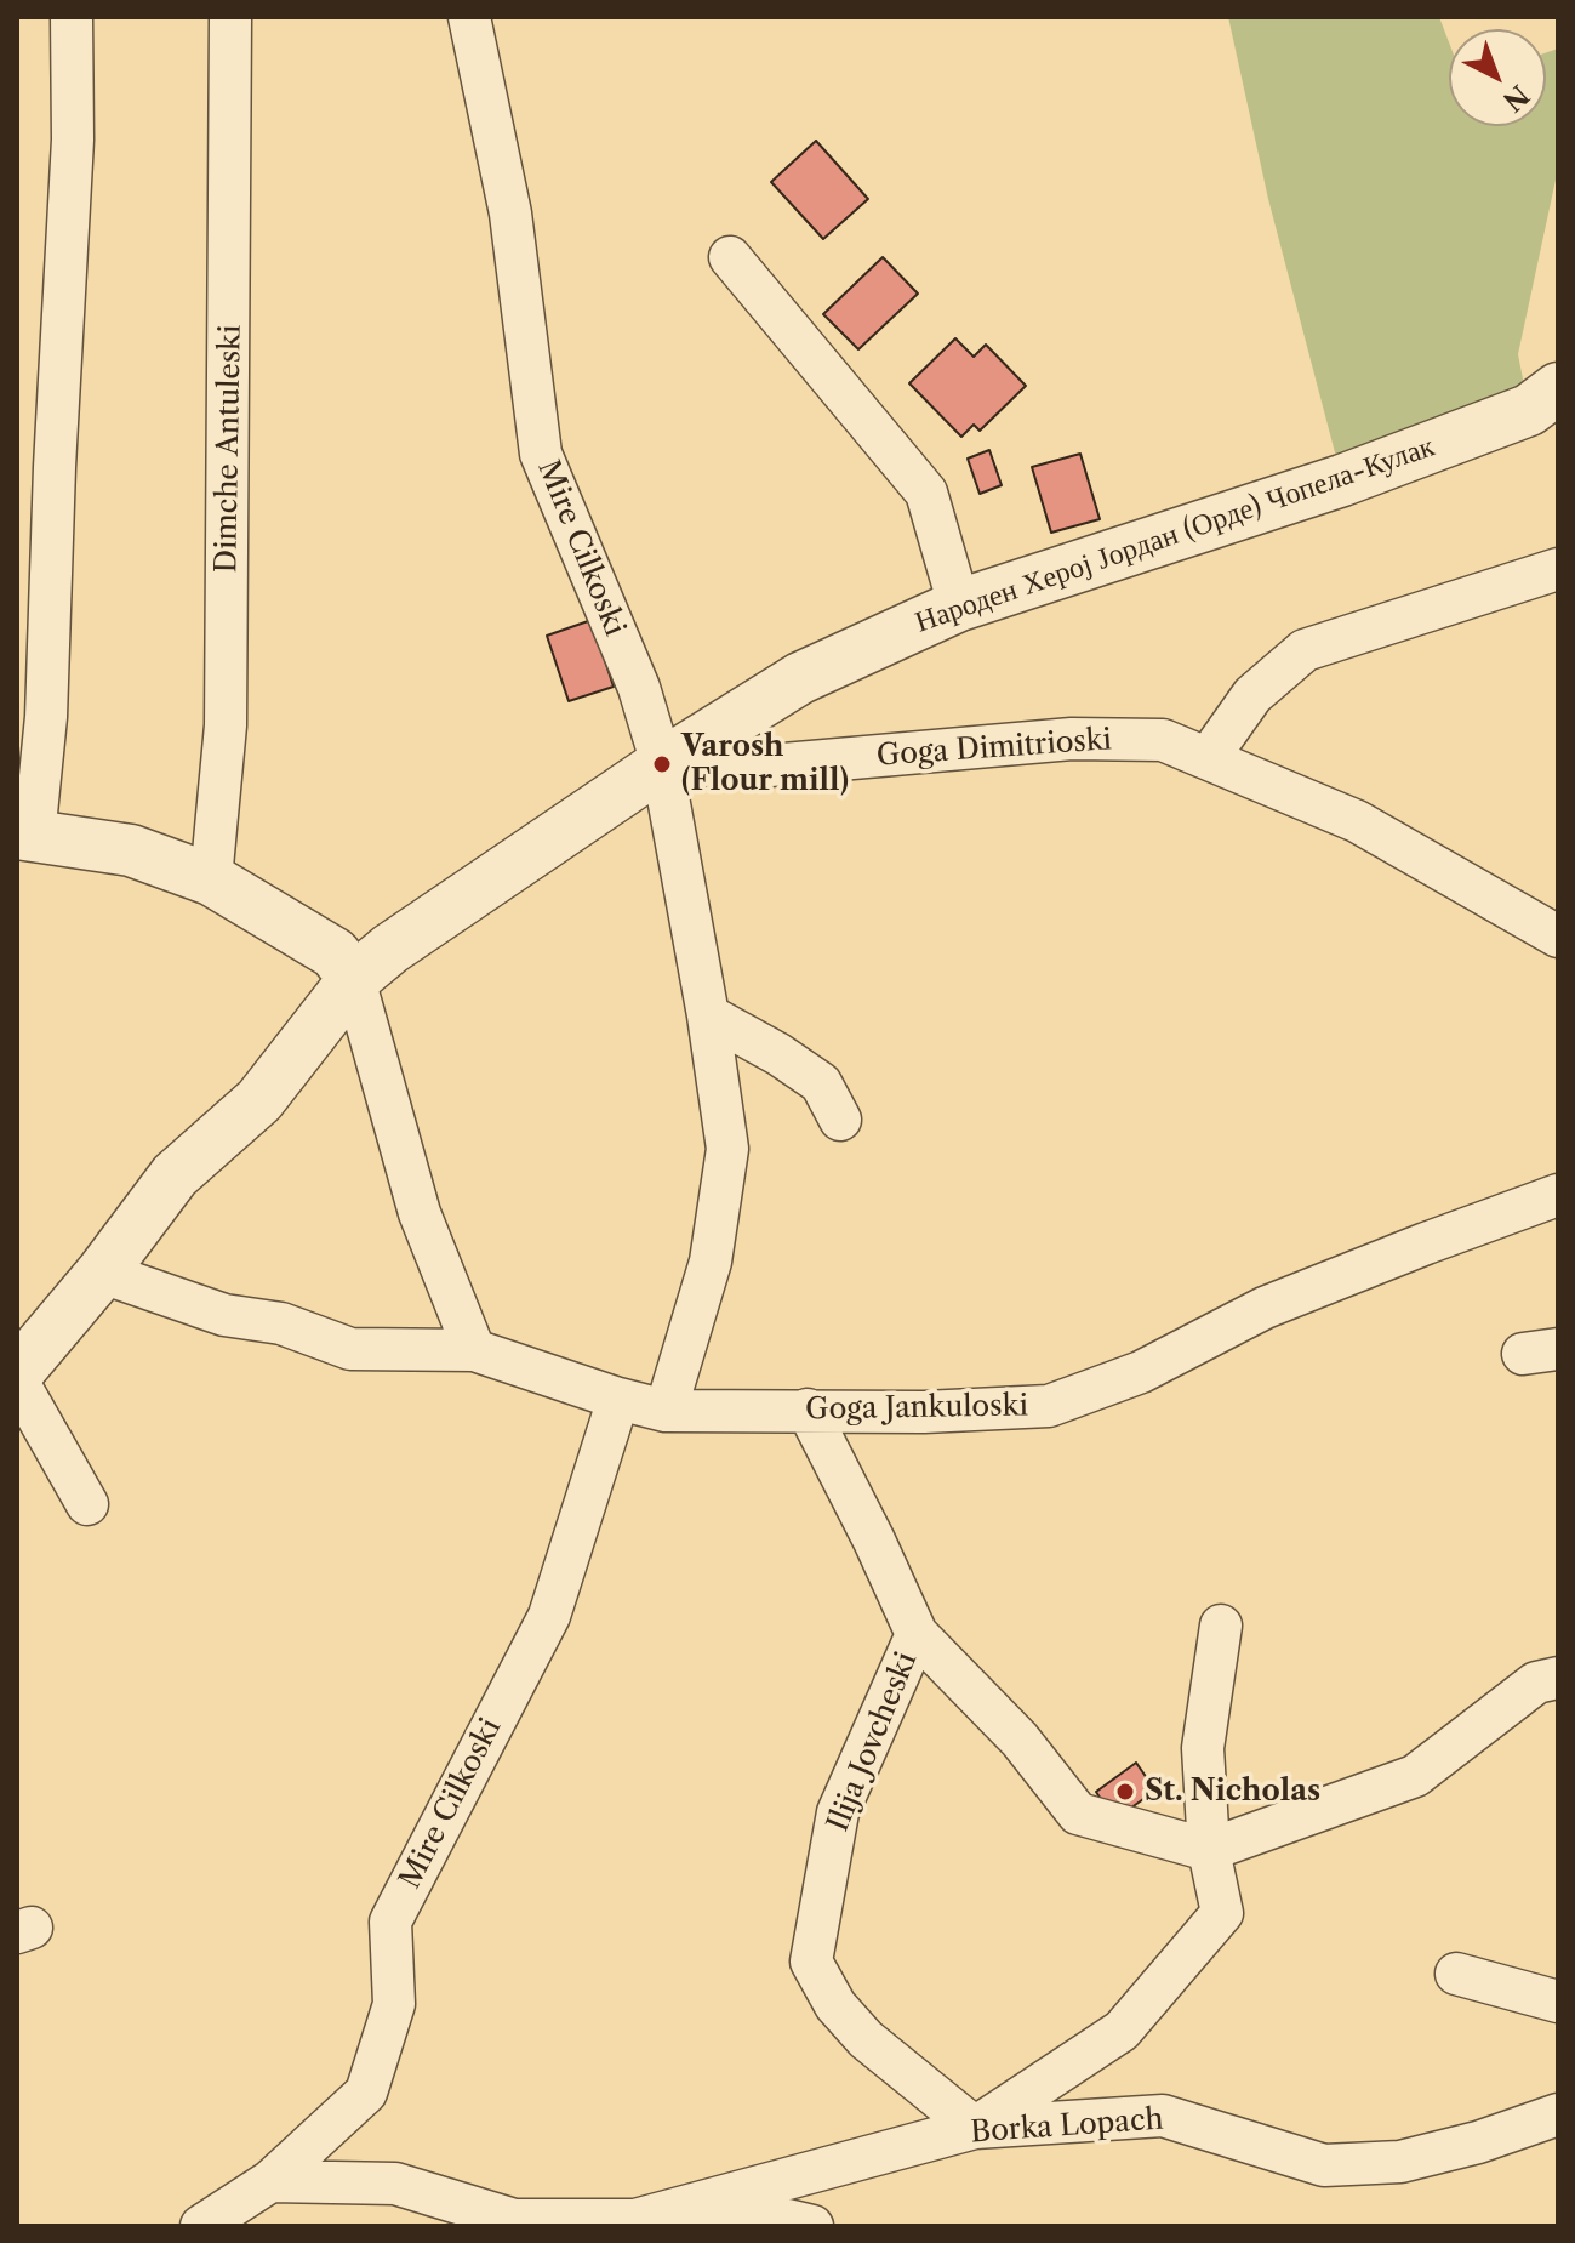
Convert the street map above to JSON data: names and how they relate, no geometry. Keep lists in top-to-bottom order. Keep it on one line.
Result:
{"streets":{"street":["Dimche Antuleski","Народен Херој Јордан (Орде) Чопела-Кулак","Mire Cilkoski","Goga Dimitrioski","Goga Jankuloski","Ilija Jovcheski","Borka Lopach"]},"crossings":[["Народен Херој Јордан (Орде) Чопела-Кулак","Mire Cilkoski"],["Народен Херој Јордан (Орде) Чопела-Кулак","Goga Dimitrioski"],["Народен Херој Јордан (Орде) Чопела-Кулак","Goga Jankuloski"],["Mire Cilkoski","Goga Dimitrioski"],["Mire Cilkoski","Goga Jankuloski"],["Mire Cilkoski","Borka Lopach"],["Goga Jankuloski","Ilija Jovcheski"],["Ilija Jovcheski","Borka Lopach"]],"places":["Varosh (Flour mill)","St. Nicholas"],"north":"bottom right"}
